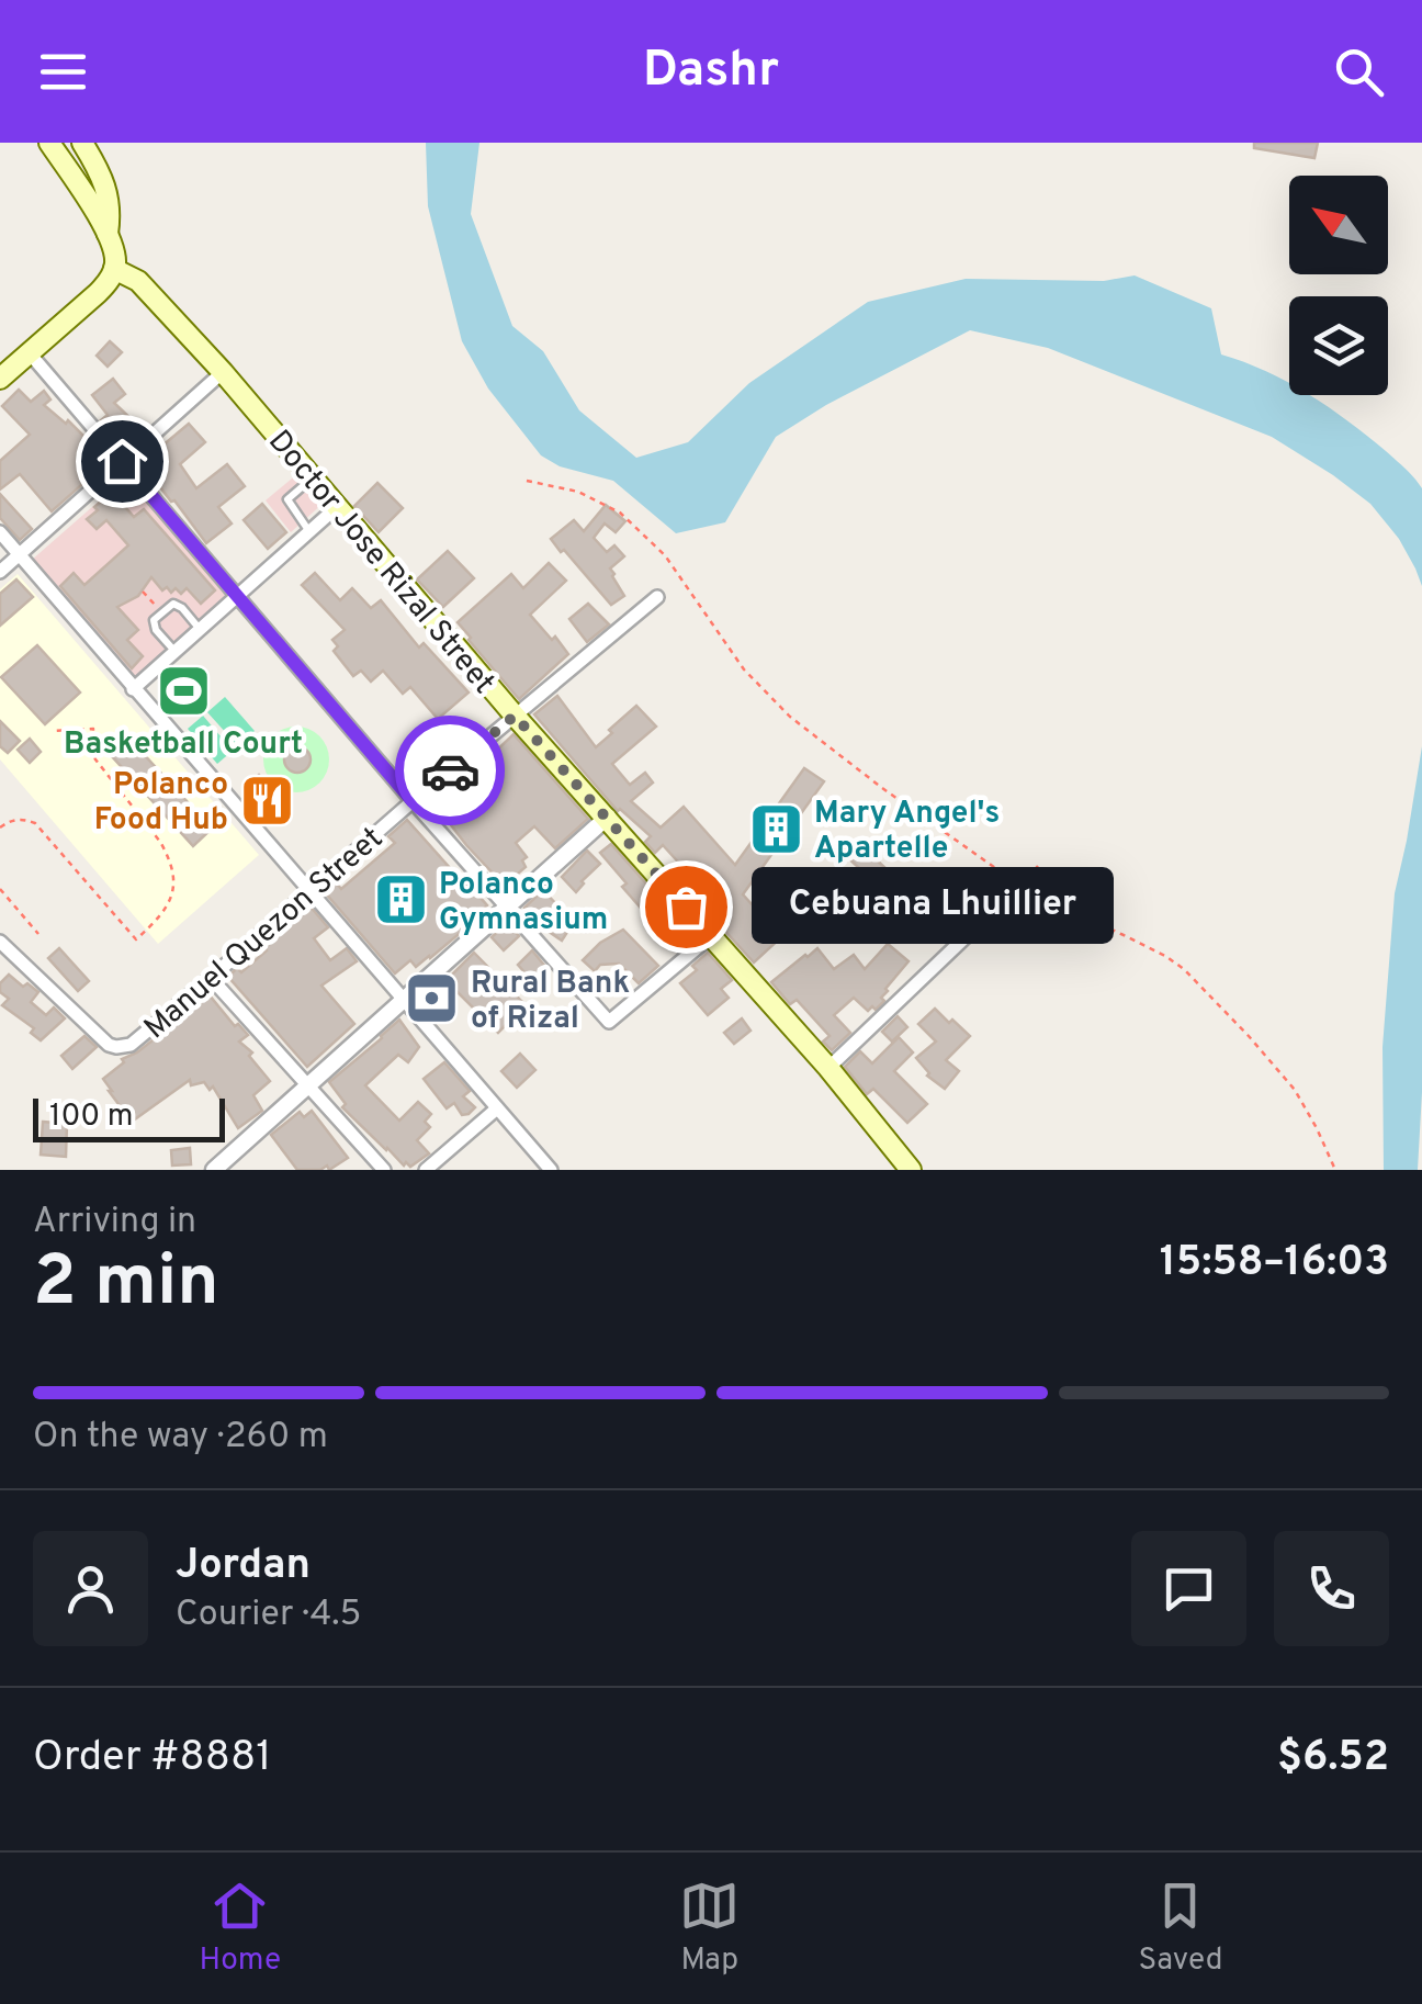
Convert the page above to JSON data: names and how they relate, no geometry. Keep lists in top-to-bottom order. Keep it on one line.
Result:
{"streets":{"main road":["Doctor Jose Rizal Street"],"street":["Manuel Quezon Street"]},"crossings":[["Doctor Jose Rizal Street","Manuel Quezon Street"]],"places":{"sports":["Basketball Court"],"restaurant":["Polanco Food Hub"],"building":["Mary Angel's Apartelle","Polanco Gymnasium"],"other":["Cebuana Lhuillier"],"bank":["Rural Bank of Rizal"]},"scale_bar":"100 m","north":"top left","page":{"header":"Dashr","bubble":"Cebuana Lhuillier","scale":"100 m","heading":["2 min","Arriving in","15:58–16:03"],"panel":["Jordan","Courier · 4.5","Order #8881","$6.52"],"bar":"On the way · 260 m","tabs":["Home","Map","Saved"]}}
